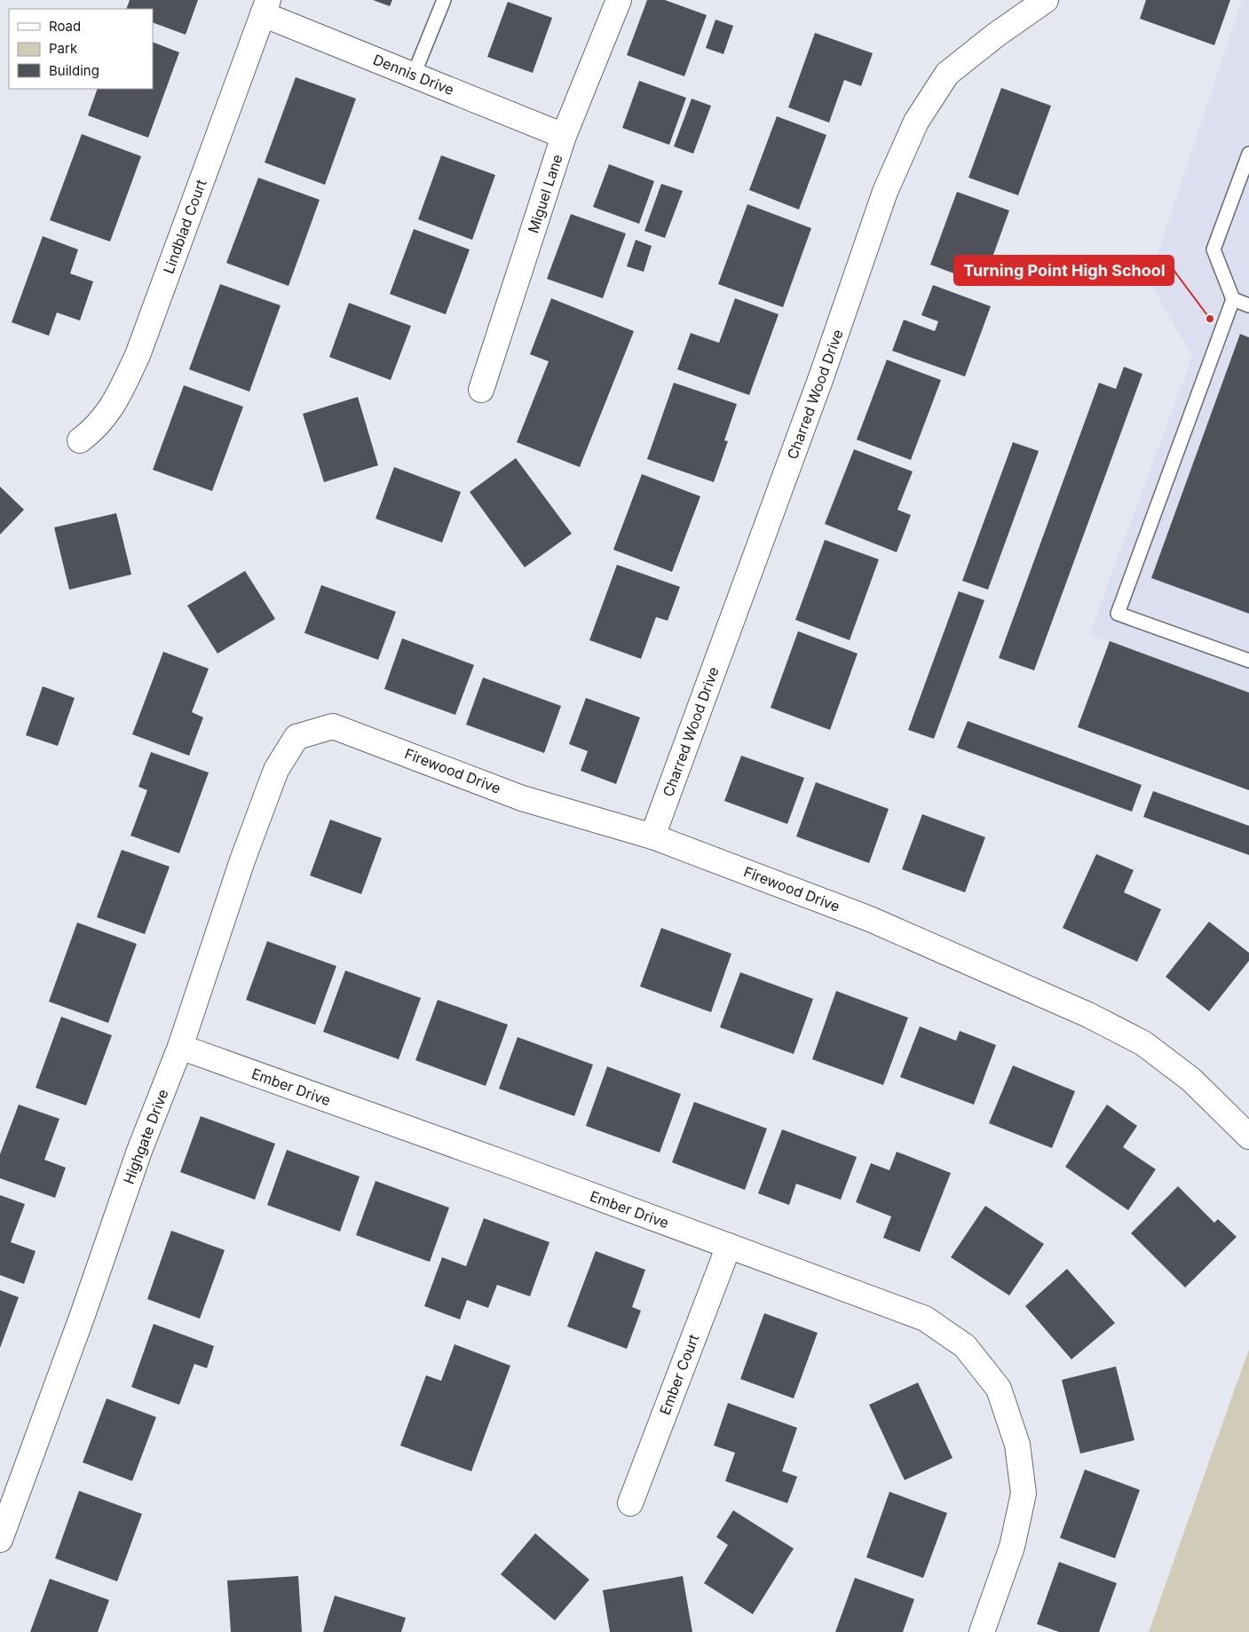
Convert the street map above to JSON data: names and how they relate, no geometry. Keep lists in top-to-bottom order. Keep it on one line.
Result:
{"streets":{"street":["Dennis Drive","Miguel Lane","Lindblad Court","Charred Wood Drive","Firewood Drive","Ember Drive","Highgate Drive","Ember Court"]},"crossings":[["Dennis Drive","Miguel Lane"],["Dennis Drive","Lindblad Court"],["Charred Wood Drive","Firewood Drive"],["Firewood Drive","Highgate Drive"],["Ember Drive","Highgate Drive"],["Ember Drive","Ember Court"]],"places":["Turning Point High School"],"legend":["Road","Park","Building"]}
